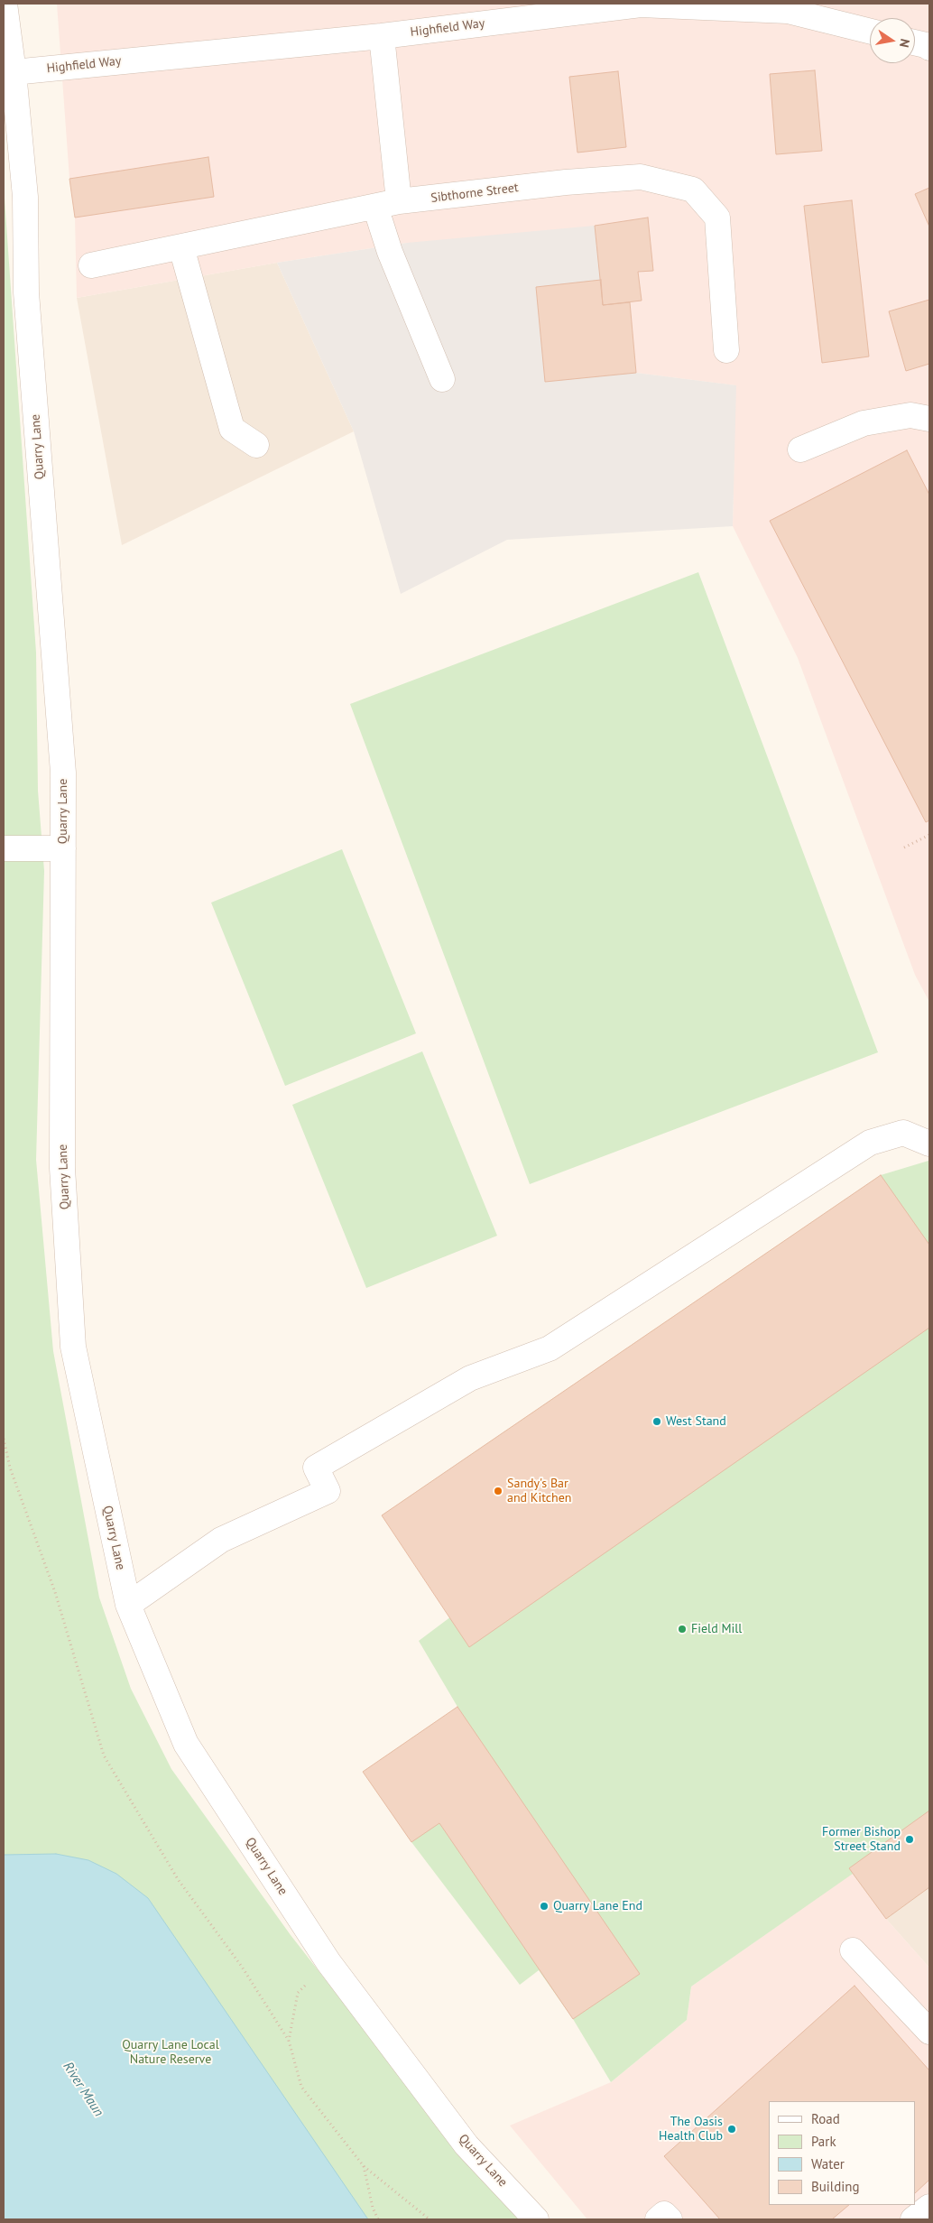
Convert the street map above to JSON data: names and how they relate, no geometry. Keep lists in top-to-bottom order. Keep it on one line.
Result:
{"streets":{"street":["Highfield Way","Sibthorne Street","Quarry Lane"]},"crossings":[["Highfield Way","Quarry Lane"]],"water":["River Maun"],"parks":["Quarry Lane Local Nature Reserve"],"places":["West Stand","Sandy's Bar and Kitchen","Field Mill","Former Bishop Street Stand","Quarry Lane End","The Oasis Health Club"],"legend":["Road","Park","Water","Building"],"north":"right"}
